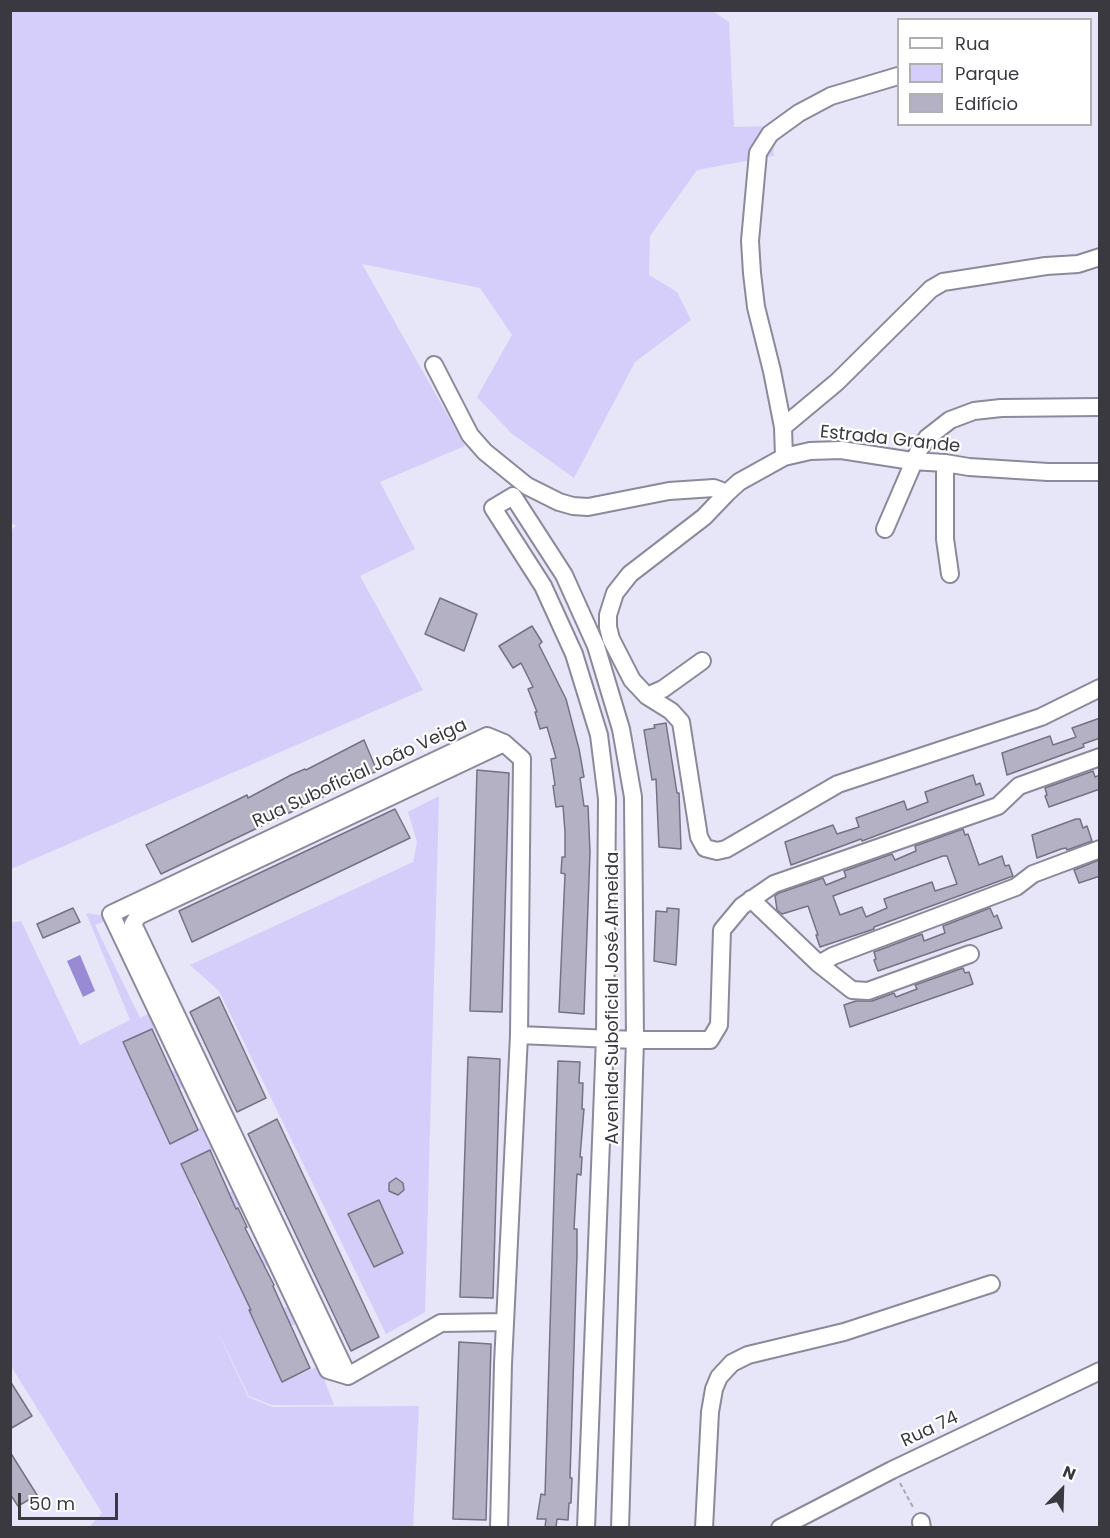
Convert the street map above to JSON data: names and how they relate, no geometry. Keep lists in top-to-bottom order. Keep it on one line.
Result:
{"streets":{"street":["Estrada Grande","Rua Suboficial João Veiga","Avenida Suboficial José Almeida","Rua 74"]},"legend":["Rua","Parque","Edifício"],"scale_bar":"50 m","north":"top right"}
